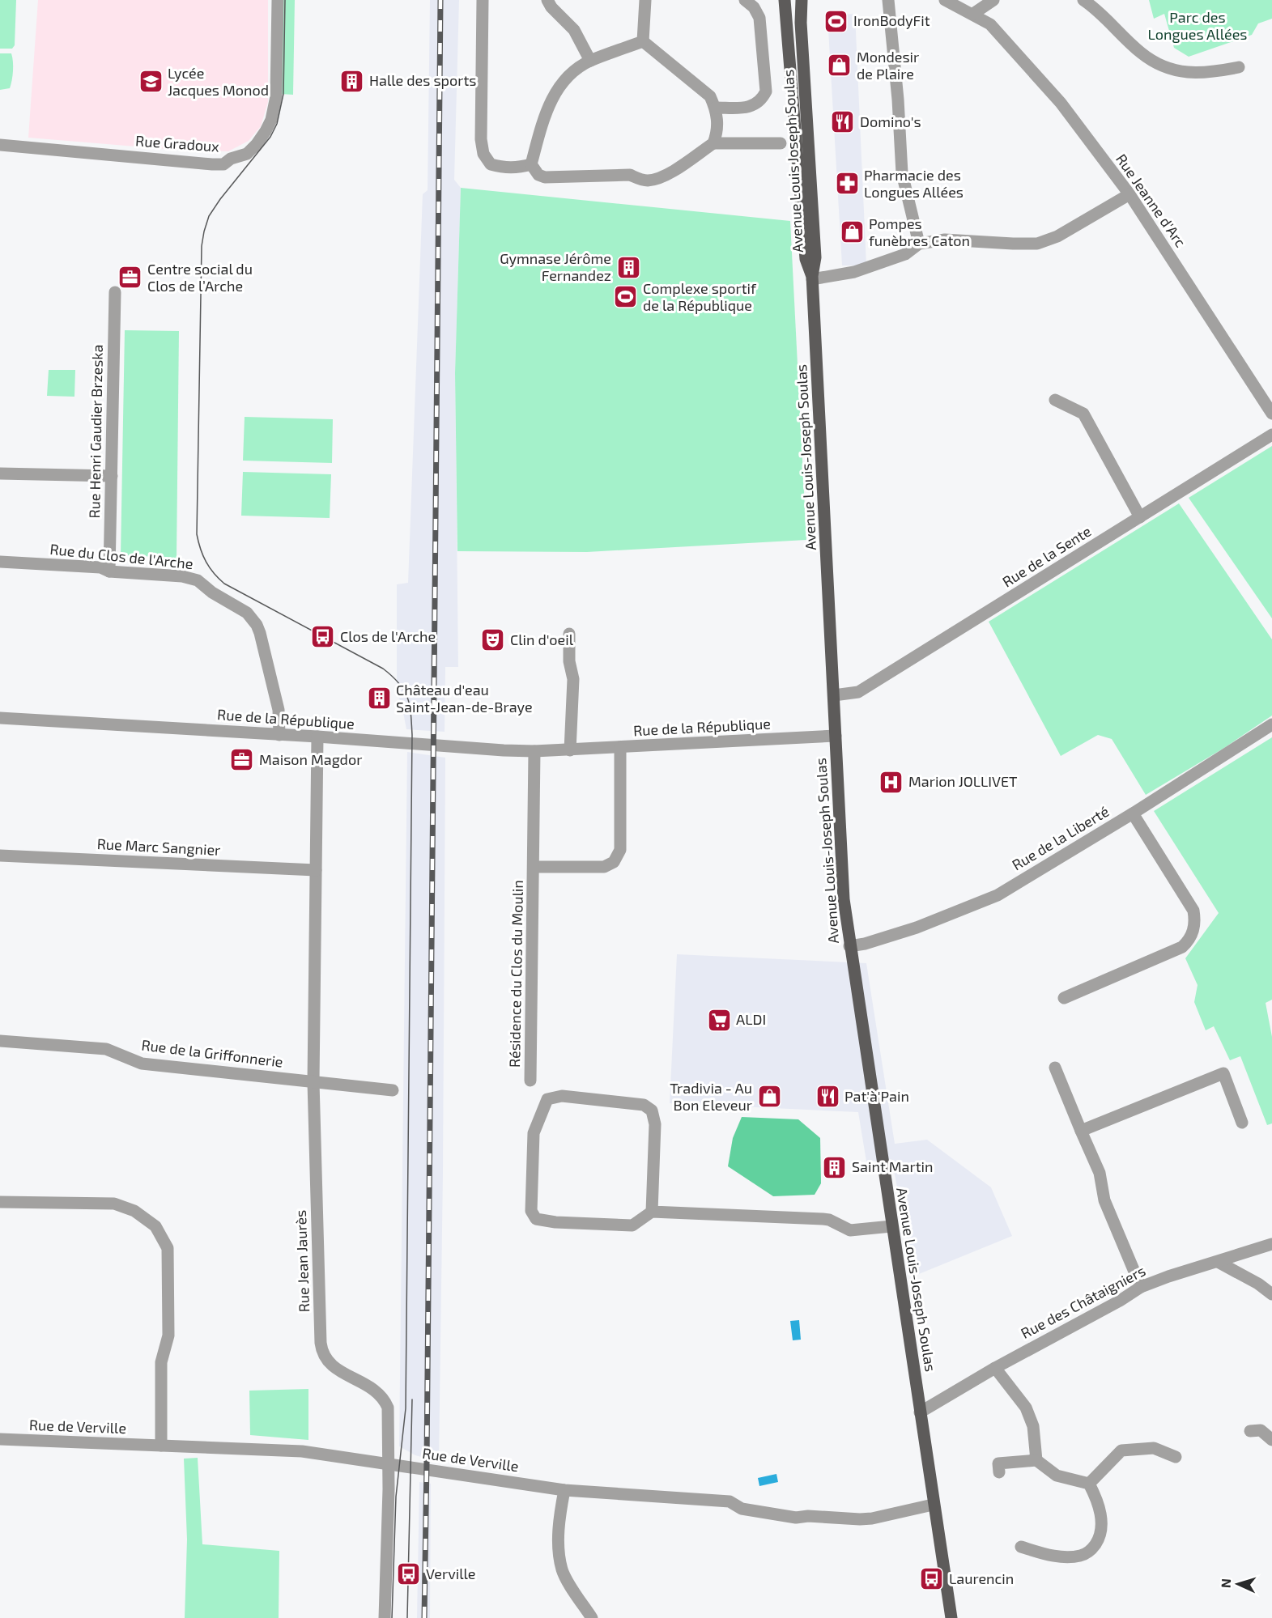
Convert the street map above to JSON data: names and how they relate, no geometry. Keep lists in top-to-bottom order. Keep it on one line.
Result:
{"streets":{"main road":["Avenue Louis Joseph Soulas","Avenue Louis-Joseph Soulas"],"street":["Rue Gradoux","Rue Jeanne d'Arc","Rue Henri Gaudier Brzeska","Rue du Clos de l'Arche","Rue de la Sente","Rue de la République","Rue de la Liberté","Rue Marc Sangnier","Résidence du Clos du Moulin","Rue de la Griffonnerie","Rue Jean Jaurès","Rue des Châtaigniers","Rue de Verville"]},"crossings":[["Avenue Louis Joseph Soulas","Avenue Louis-Joseph Soulas"],["Rue Henri Gaudier Brzeska","Rue du Clos de l'Arche"],["Avenue Louis-Joseph Soulas","Rue de la Sente"],["Avenue Louis-Joseph Soulas","Rue de la République"],["Avenue Louis-Joseph Soulas","Rue de la Liberté"],["Avenue Louis-Joseph Soulas","Rue des Châtaigniers"],["Avenue Louis-Joseph Soulas","Rue de Verville"],["Rue du Clos de l'Arche","Rue de la République"],["Rue de la République","Résidence du Clos du Moulin"],["Rue de la République","Rue Jean Jaurès"],["Rue Marc Sangnier","Rue Jean Jaurès"],["Rue de la Griffonnerie","Rue Jean Jaurès"],["Rue Jean Jaurès","Rue de Verville"]],"parks":["Parc des Longues Allées"],"places":{"sports":["IronBodyFit","Complexe sportif de la République"],"shop":["Mondesir de Plaire","Pompes funèbres Caton","Tradivia - Au Bon Eleveur"],"building":["Halle des sports","Gymnase Jérôme Fernandez","Château d'eau Saint-Jean-de-Braye","Saint Martin"],"school or university":["Lycée Jacques Monod"],"restaurant":["Domino's","Pat'à'Pain"],"pharmacy":["Pharmacie des Longues Allées"],"office":["Centre social du Clos de l’Arche","Maison Magdor"],"bus stop":["Clos de l'Arche","Verville","Laurencin"],"theatre":["Clin d'oeil"],"hospital":["Marion JOLLIVET"],"supermarket":["ALDI"]},"north":"left"}
